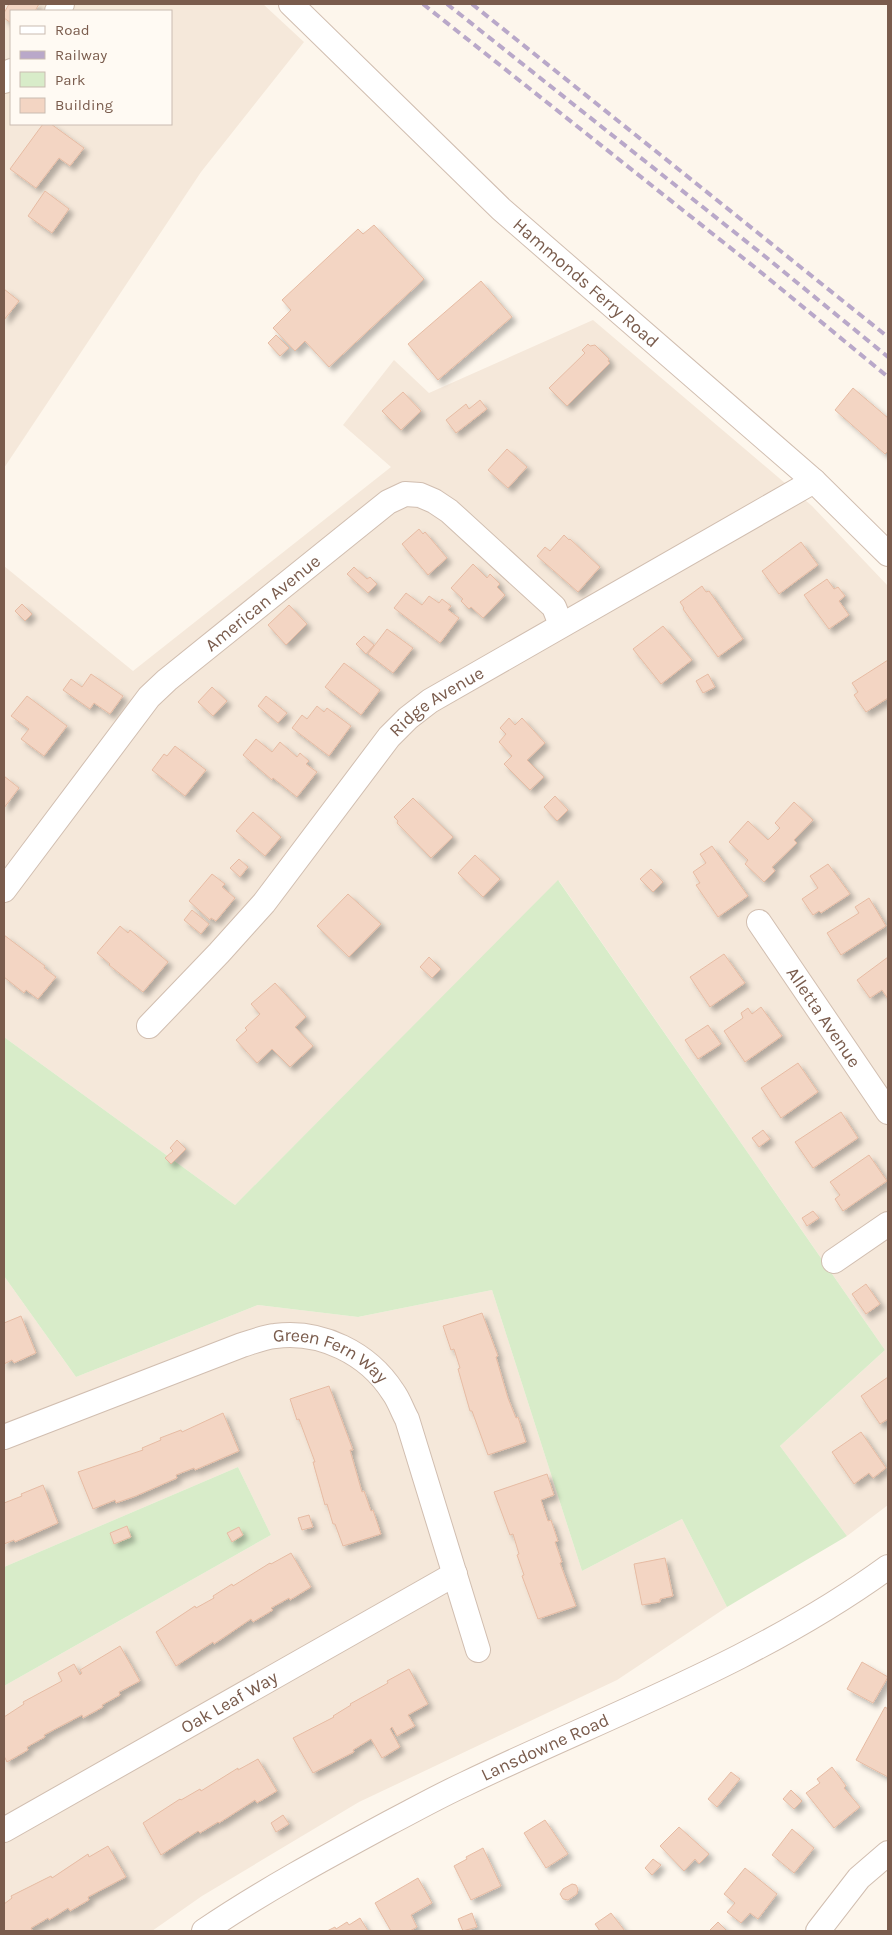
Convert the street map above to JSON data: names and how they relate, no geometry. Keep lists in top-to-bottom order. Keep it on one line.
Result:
{"streets":{"street":["Hammonds Ferry Road","American Avenue","Ridge Avenue","Alletta Avenue","Green Fern Way","Oak Leaf Way","Lansdowne Road"]},"crossings":[["Hammonds Ferry Road","Ridge Avenue"],["American Avenue","Ridge Avenue"],["Green Fern Way","Oak Leaf Way"]],"legend":["Road","Railway","Park","Building"]}
